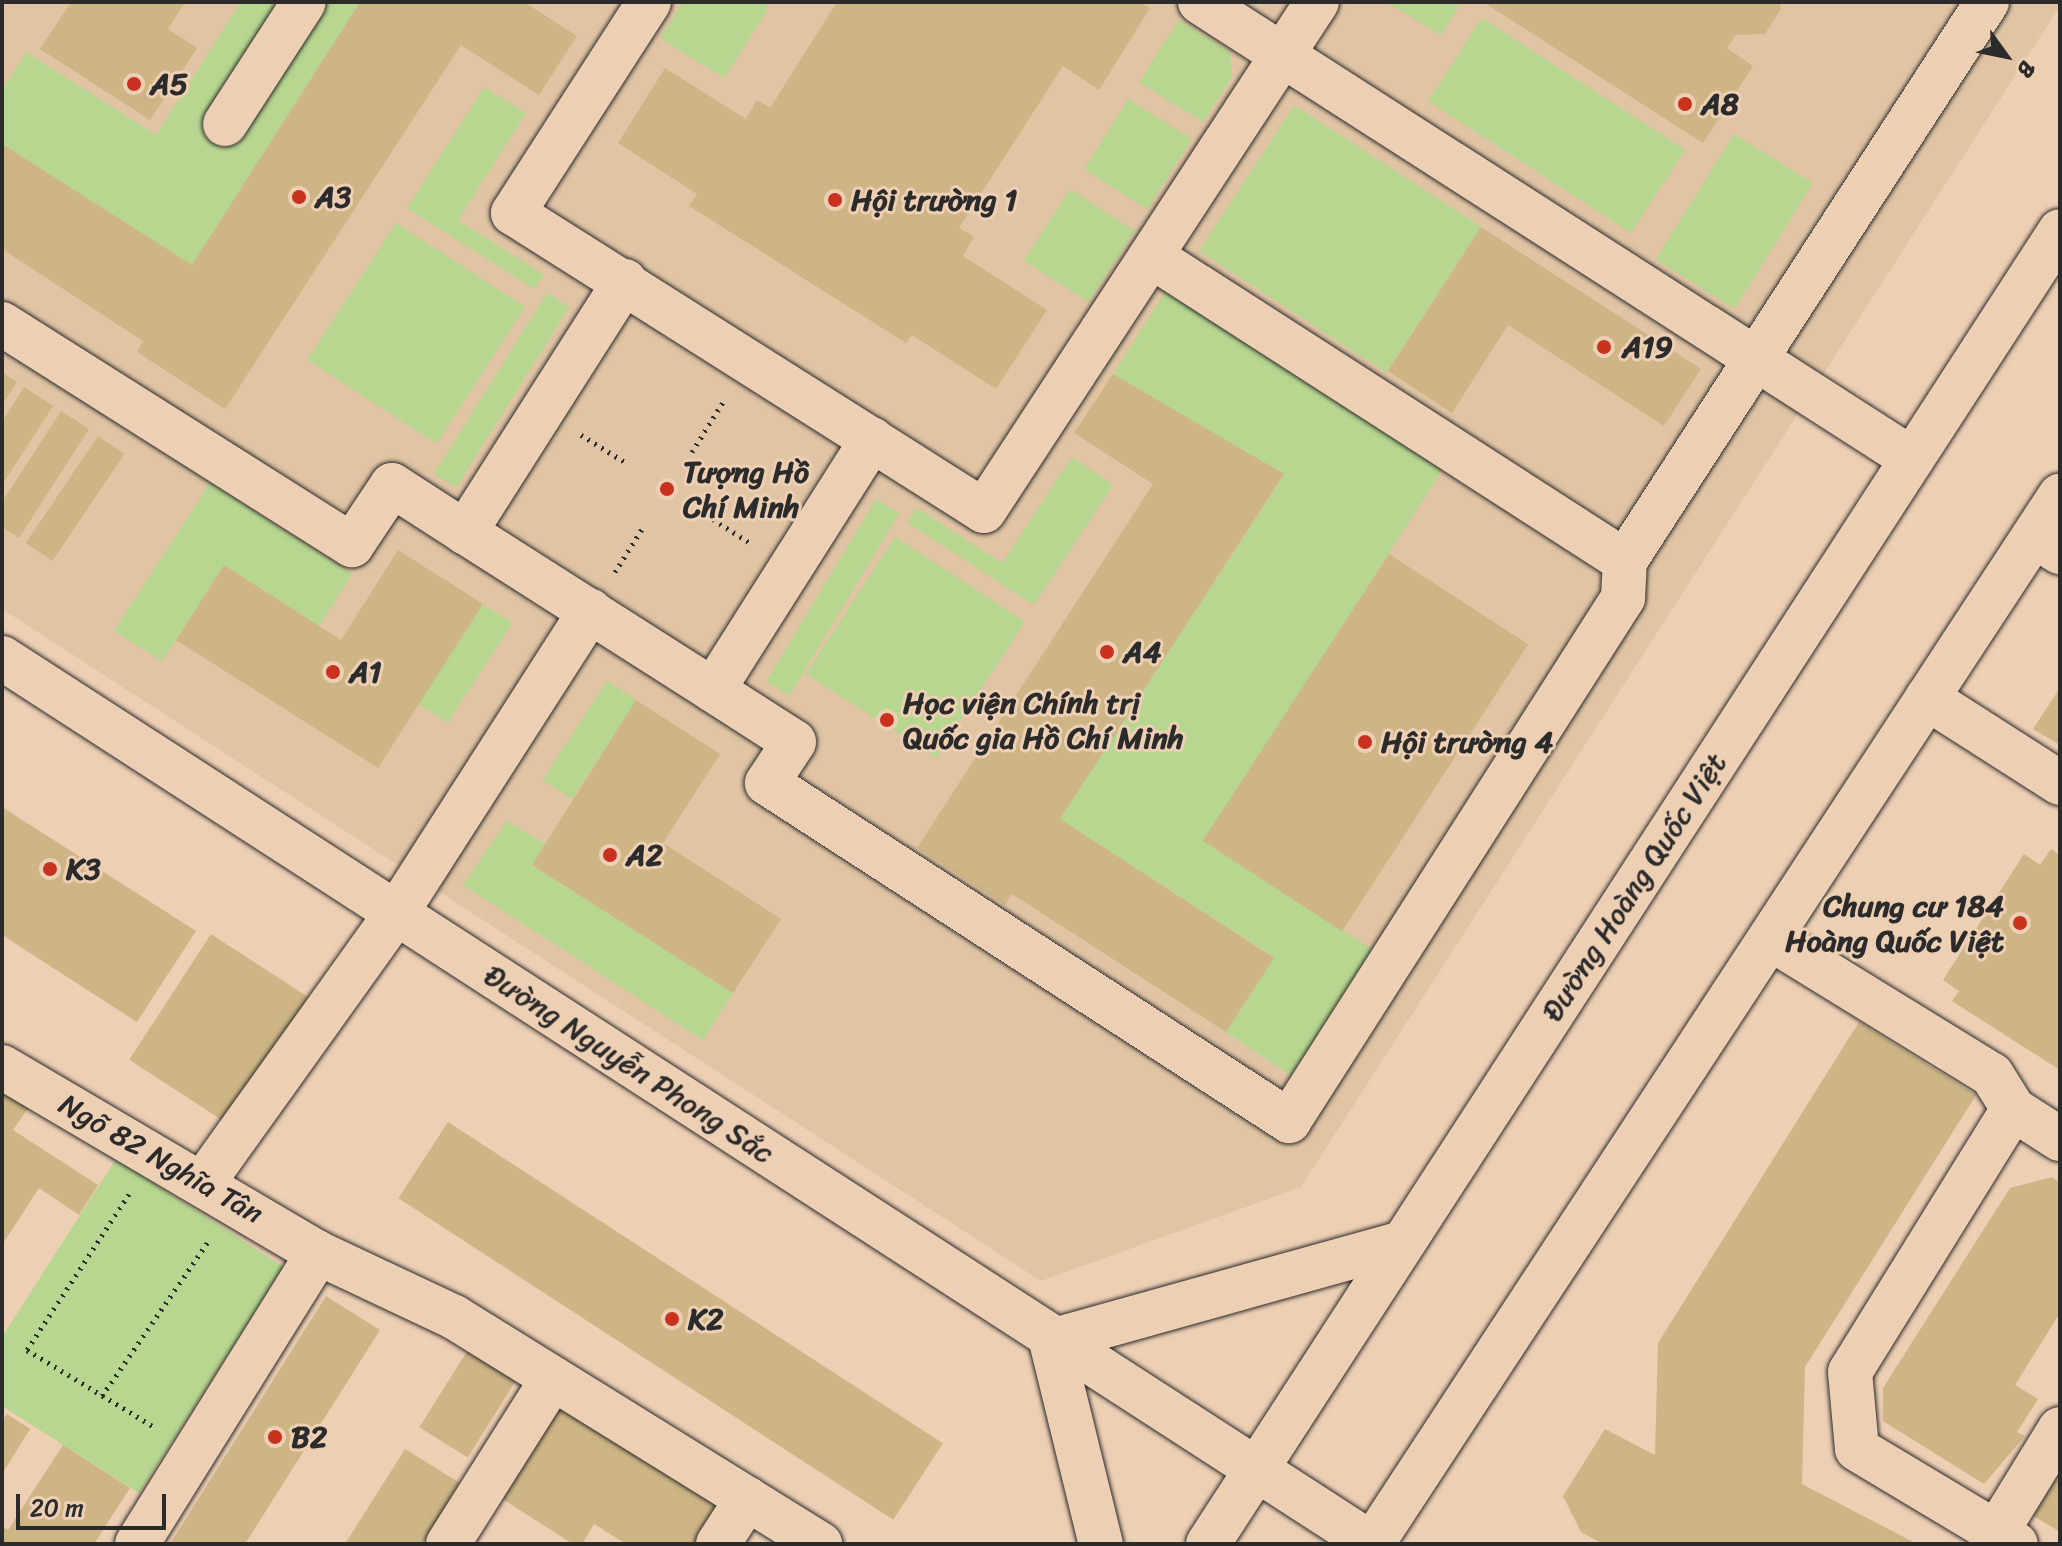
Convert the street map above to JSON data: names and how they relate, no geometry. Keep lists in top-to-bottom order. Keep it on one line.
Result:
{"streets":{"main road":["Đường Hoàng Quốc Việt","Đường Nguyễn Phong Sắc","Ngõ 82 Nghĩa Tân"]},"crossings":[["Đường Hoàng Quốc Việt","Đường Nguyễn Phong Sắc"]],"places":["A5","A8","A3","Hội trường 1","A19","Tượng Hồ Chí Minh","A4","A1","Học viện Chính trị Quốc gia Hồ Chí Minh","Hội trường 4","A2","K3","Chung cư 184 Hoàng Quốc Việt","K2","B2"],"scale_bar":"20 m","north":"bottom right"}
